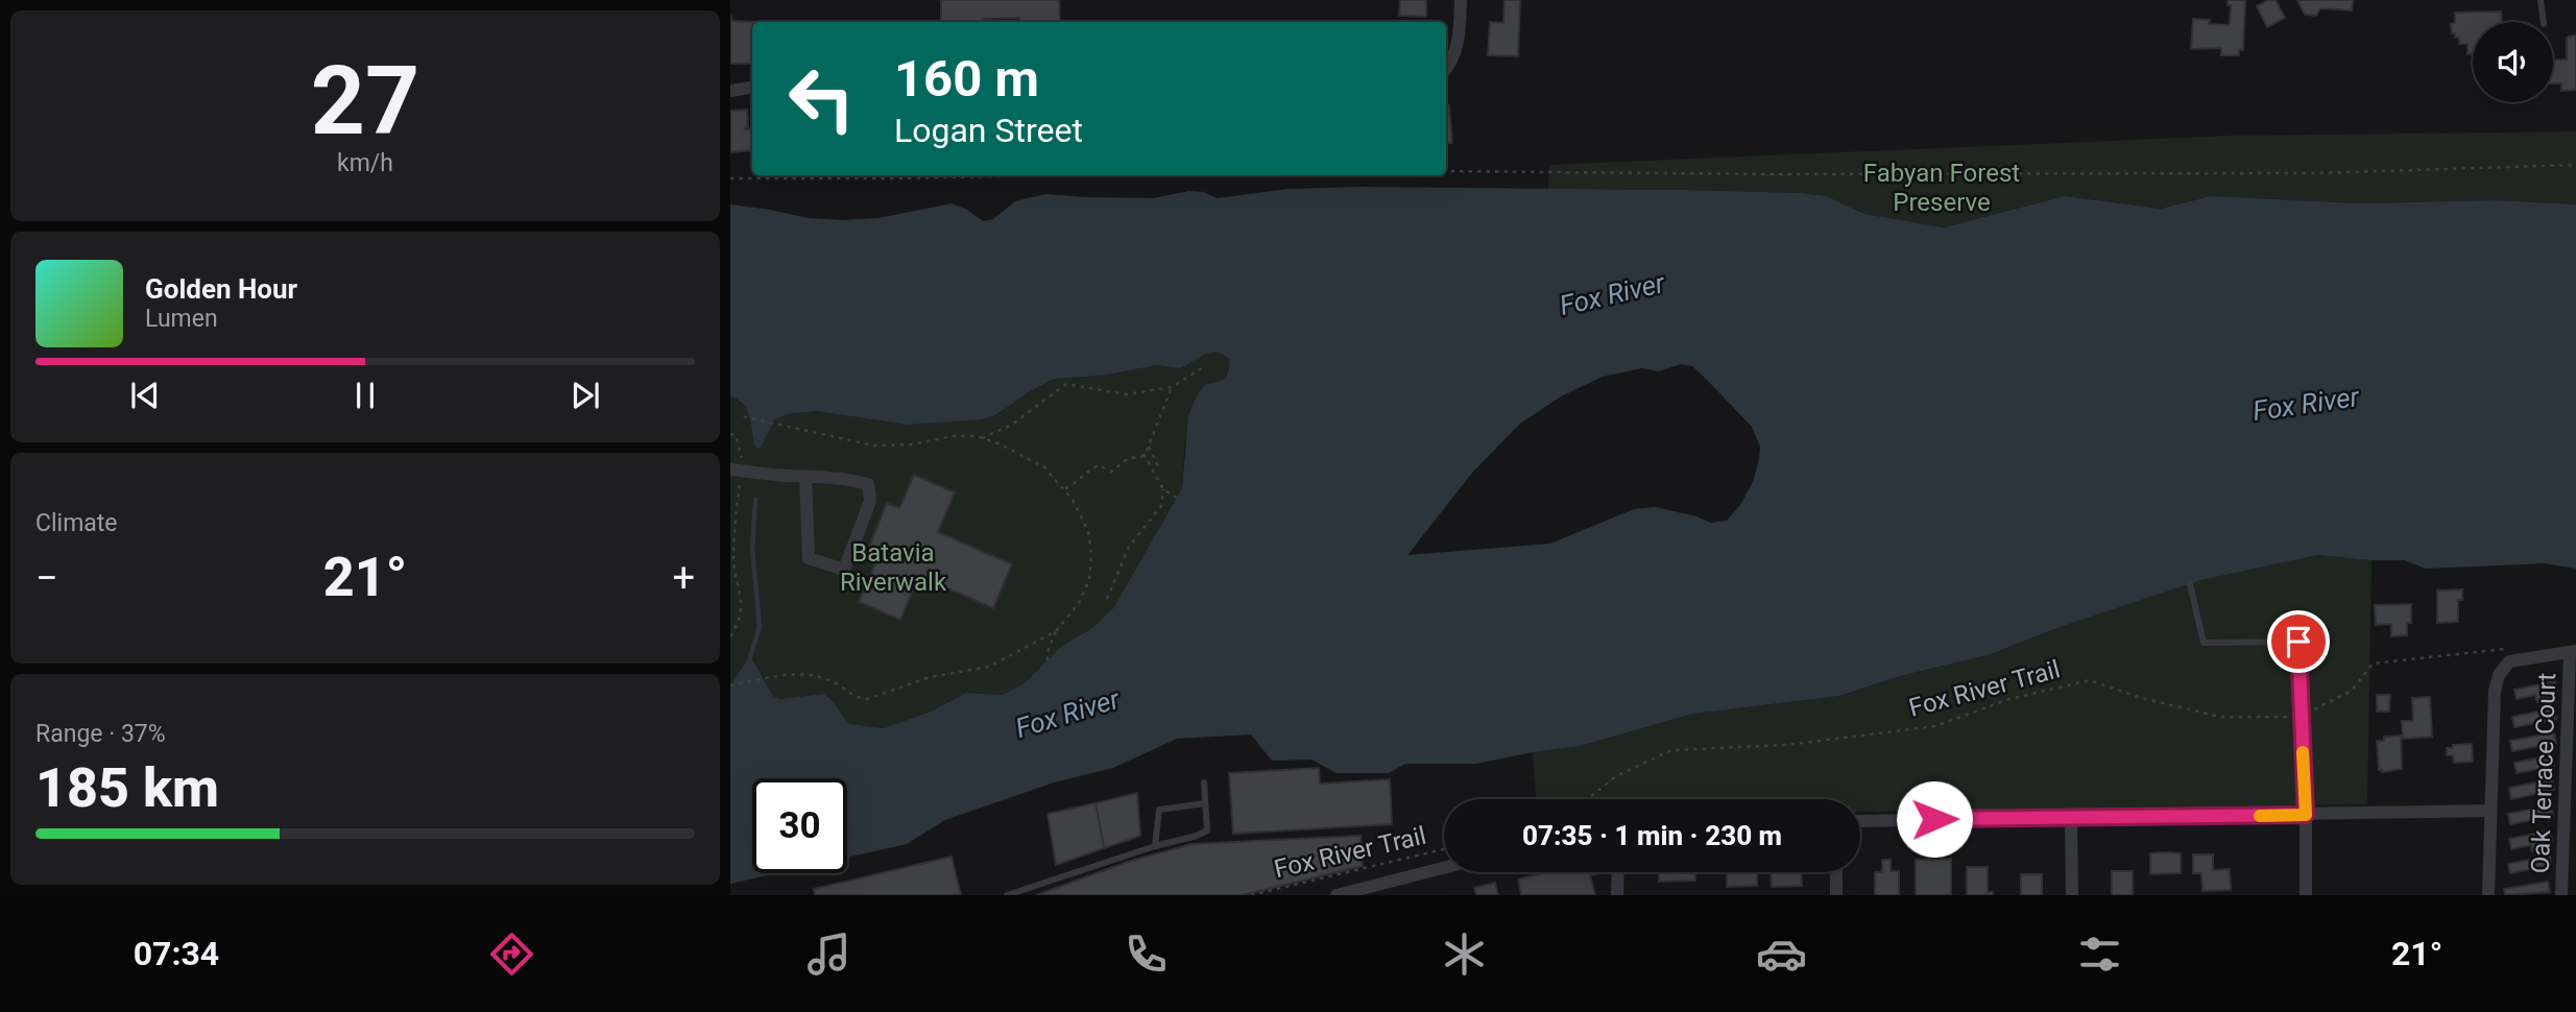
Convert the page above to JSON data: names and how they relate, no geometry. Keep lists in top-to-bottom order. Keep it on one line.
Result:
{"streets":{"street":["Oak Terrace Court"],"path":["Fox River Trail"]},"water":["Fox River"],"parks":["Fabyan Forest Preserve","Batavia Riverwalk"],"page":{"tile":[["27","km/h"],"Climate",["Range · 37%","185 km"]],"turn":["160 m","Logan Street"],"song":["Golden Hour","Lumen"],"heat":["−","21°","+"],"limit":"30","trip":"07:35 · 1 min · 230 m","tabs":["07:34","21°"]}}
